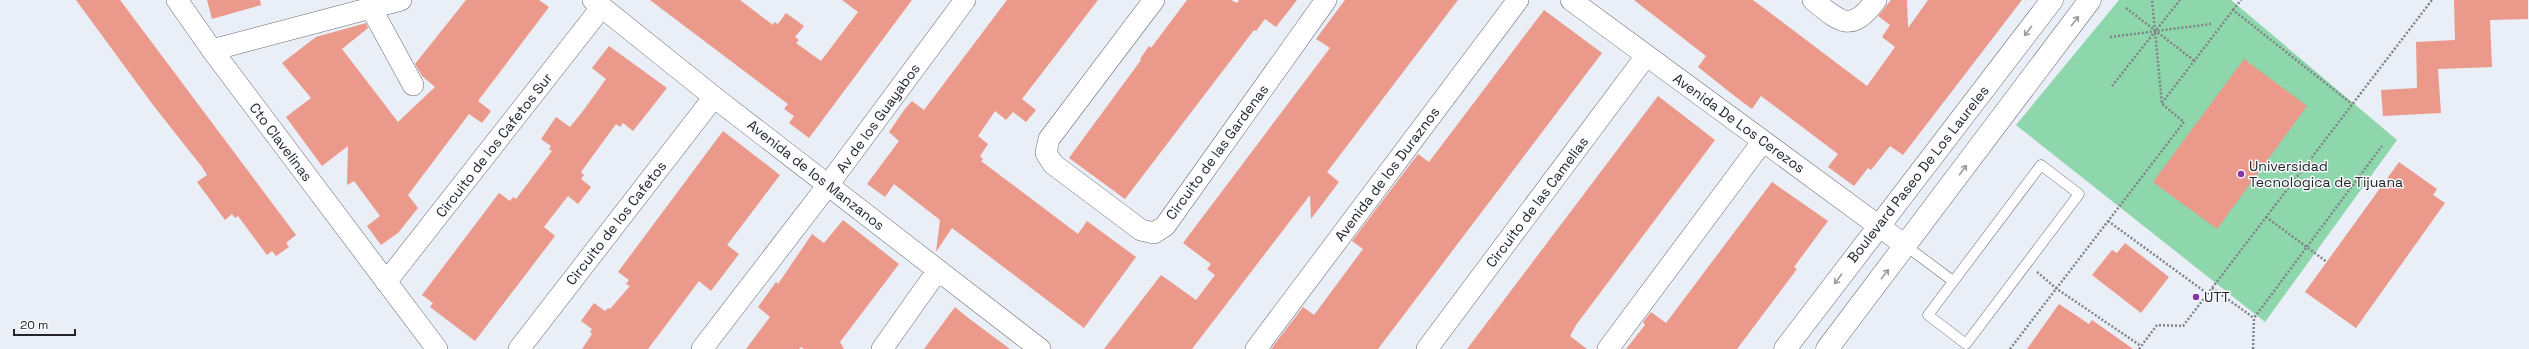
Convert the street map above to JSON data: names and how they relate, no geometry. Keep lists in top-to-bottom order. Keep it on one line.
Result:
{"streets":{"street":["Av de los Guayabos","Avenida De Los Cerezos","Cto Clavelinas","Circuito de los Cafetos Sur","Circuito de las Gardenas","Avenida de los Duraznos","Boulevard Paseo De Los Laureles","Avenida de los Manzanos","Circuito de las Camelias","Circuito de los Cafetos"]},"crossings":[["Av de los Guayabos","Avenida de los Manzanos"],["Avenida De Los Cerezos","Boulevard Paseo De Los Laureles"],["Avenida De Los Cerezos","Circuito de las Camelias"],["Cto Clavelinas","Circuito de los Cafetos Sur"],["Circuito de los Cafetos Sur","Avenida de los Manzanos"],["Avenida de los Manzanos","Circuito de los Cafetos"]],"places":["Universidad Tecnologica de Tijuana","UTT"],"scale_bar":"20 m"}
